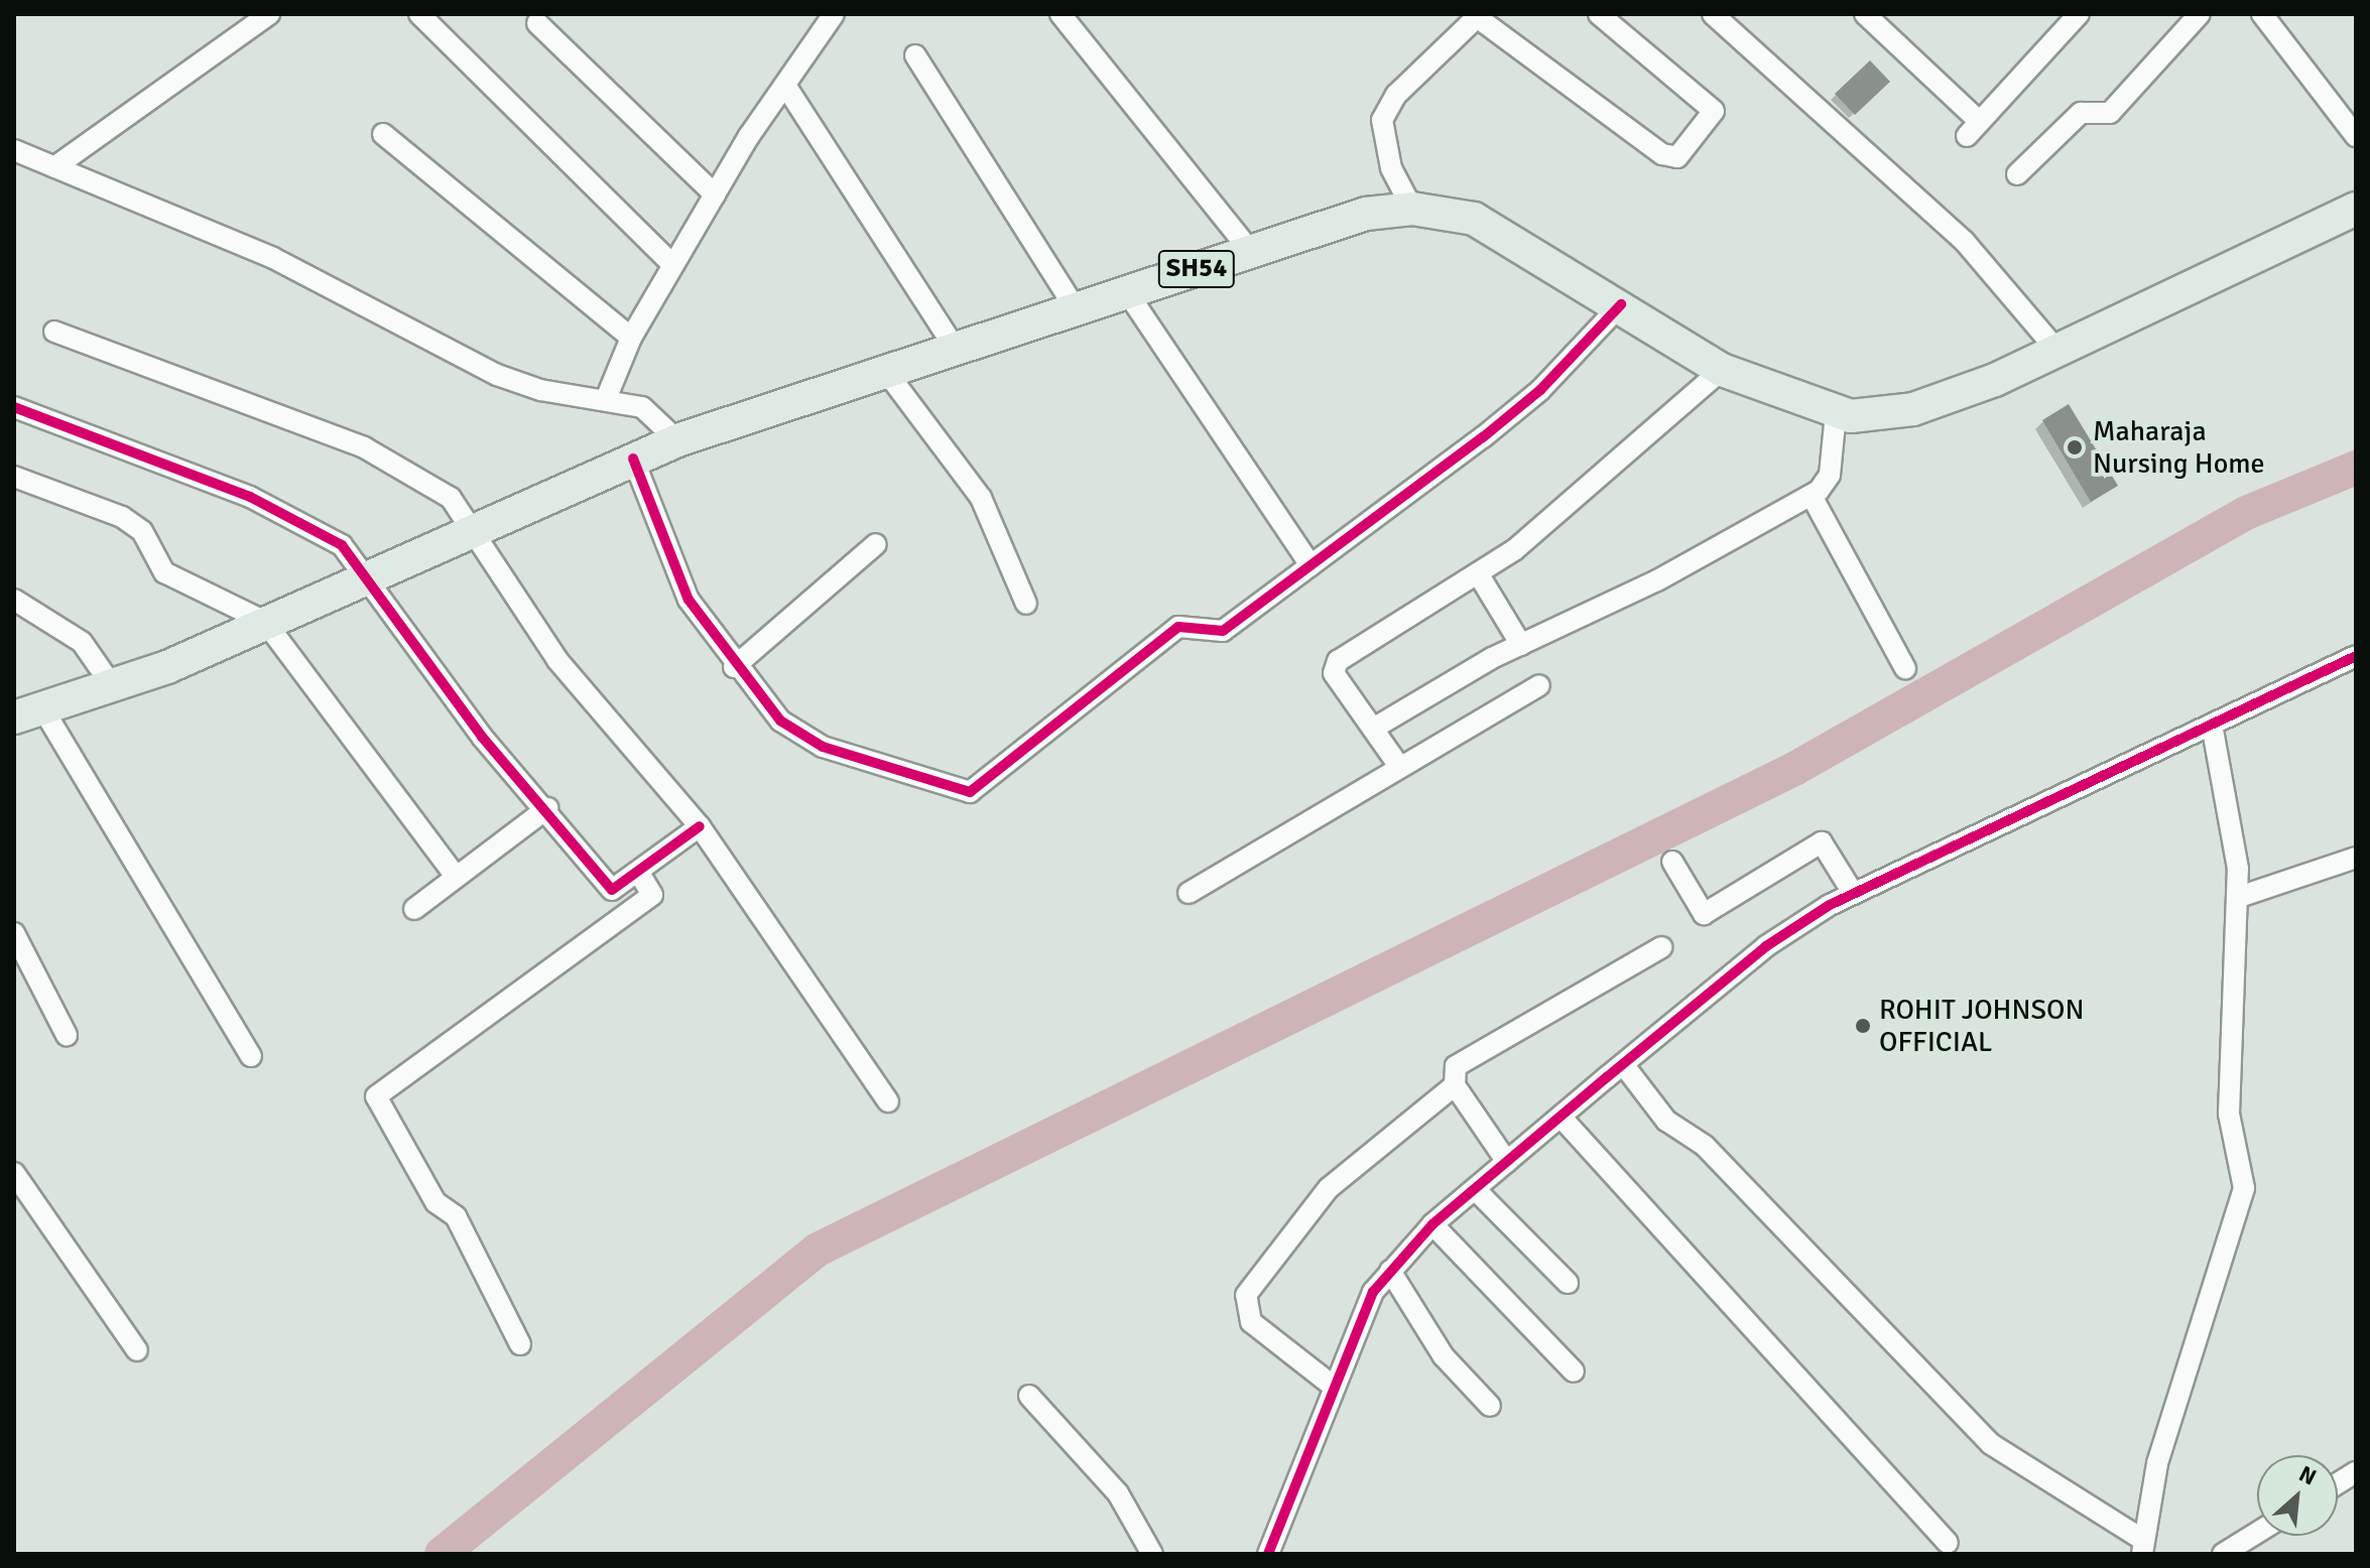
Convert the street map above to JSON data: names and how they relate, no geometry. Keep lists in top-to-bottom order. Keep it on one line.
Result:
{"streets":{"main road":["SH54"]},"places":["Maharaja Nursing Home","ROHIT JOHNSON OFFICIAL"],"north":"top right"}
